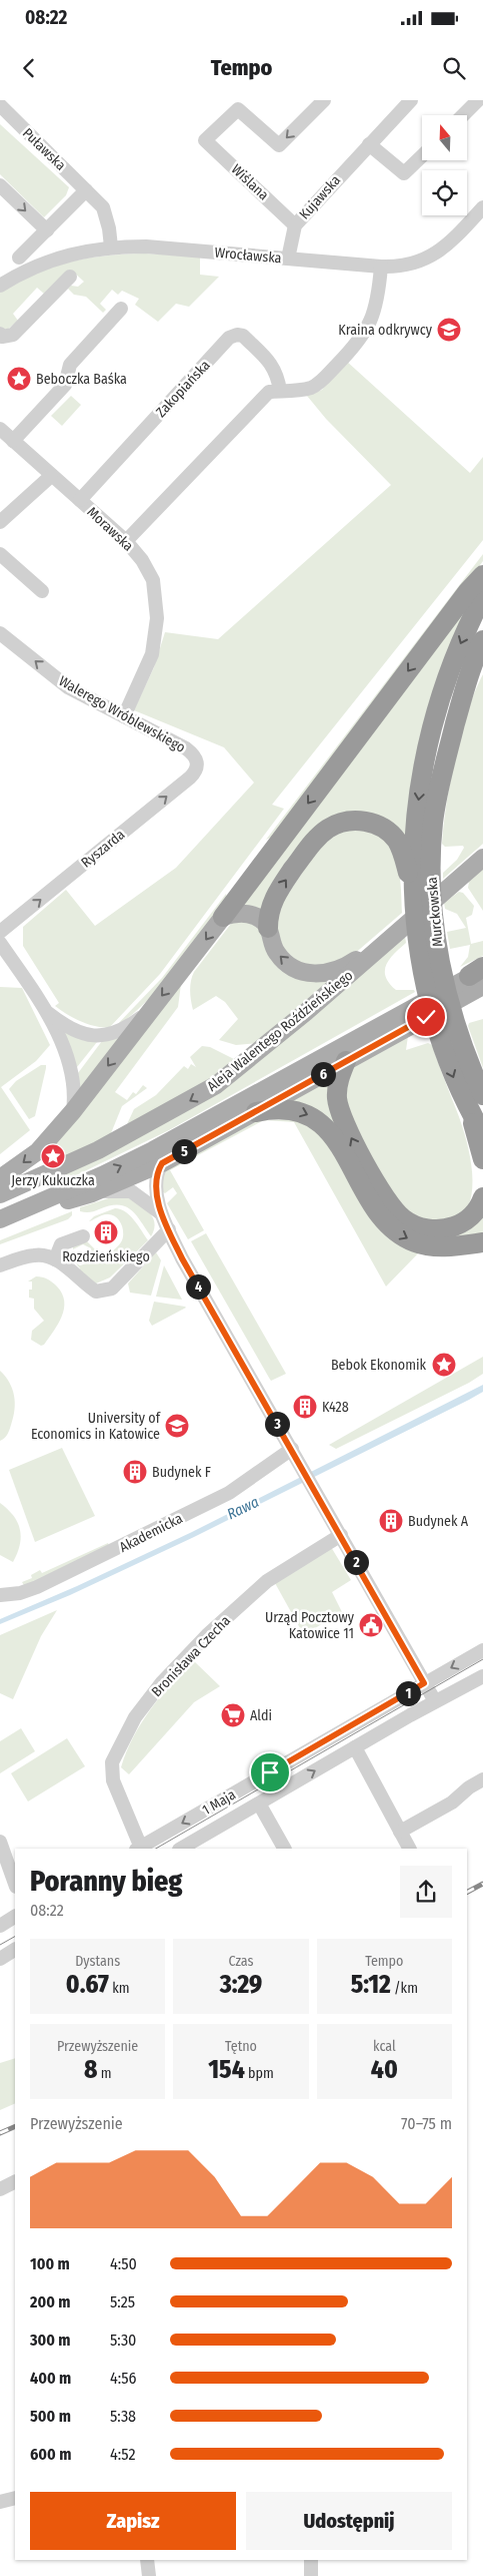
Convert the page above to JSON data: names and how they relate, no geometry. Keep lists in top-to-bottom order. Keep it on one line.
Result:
{"streets":{"highway":["Murckowska"],"main road":["Aleja Walentego Roździeńskiego"],"street":["Puławska","Wiślana","Kujawska","Wrocławska","Zakopiańska","Morawska","Walerego Wróblewskiego","Ryszarda","Akademicka","Bronisława Czecha","1 Maja"]},"crossings":[["Puławska","Wrocławska"],["Wiślana","Kujawska"],["Kujawska","Wrocławska"],["Zakopiańska","Morawska"],["Morawska","Walerego Wróblewskiego"],["Walerego Wróblewskiego","Ryszarda"],["Bronisława Czecha","1 Maja"]],"one_way":["Walerego Wróblewskiego","Ryszarda"],"water":["Rawa"],"places":{"school or university":["Kraina odkrywcy","University of Economics in Katowice"],"place":["Beboczka Baśka","Jerzy Kukuczka","Bebok Ekonomik"],"building":["Rozdzieńskiego","K428","Budynek F","Budynek A"],"public building":["Urząd Pocztowy Katowice 11"],"supermarket":["Aldi"]},"north":"top","page":{"status":"08:22","header":"Tempo","pins":["6","5","4","3","2","1"],"heading":["Poranny bieg","08:22"],"stats":[["Dystans","0.67 km"],["Czas","3:29"],["Tempo","5:12 /km"],["Przewyższenie","8 m"],["Tętno","154 bpm"],["kcal","40"]],"chart":["Przewyższenie","70–75 m"],"list":[{"name":"100 m","note":"4:50"},{"name":"200 m","note":"5:25"},{"name":"300 m","note":"5:30"},{"name":"400 m","note":"4:56"},{"name":"500 m","note":"5:38"},{"name":"600 m","note":"4:52"}],"buttons":["Zapisz","Udostępnij"]}}
